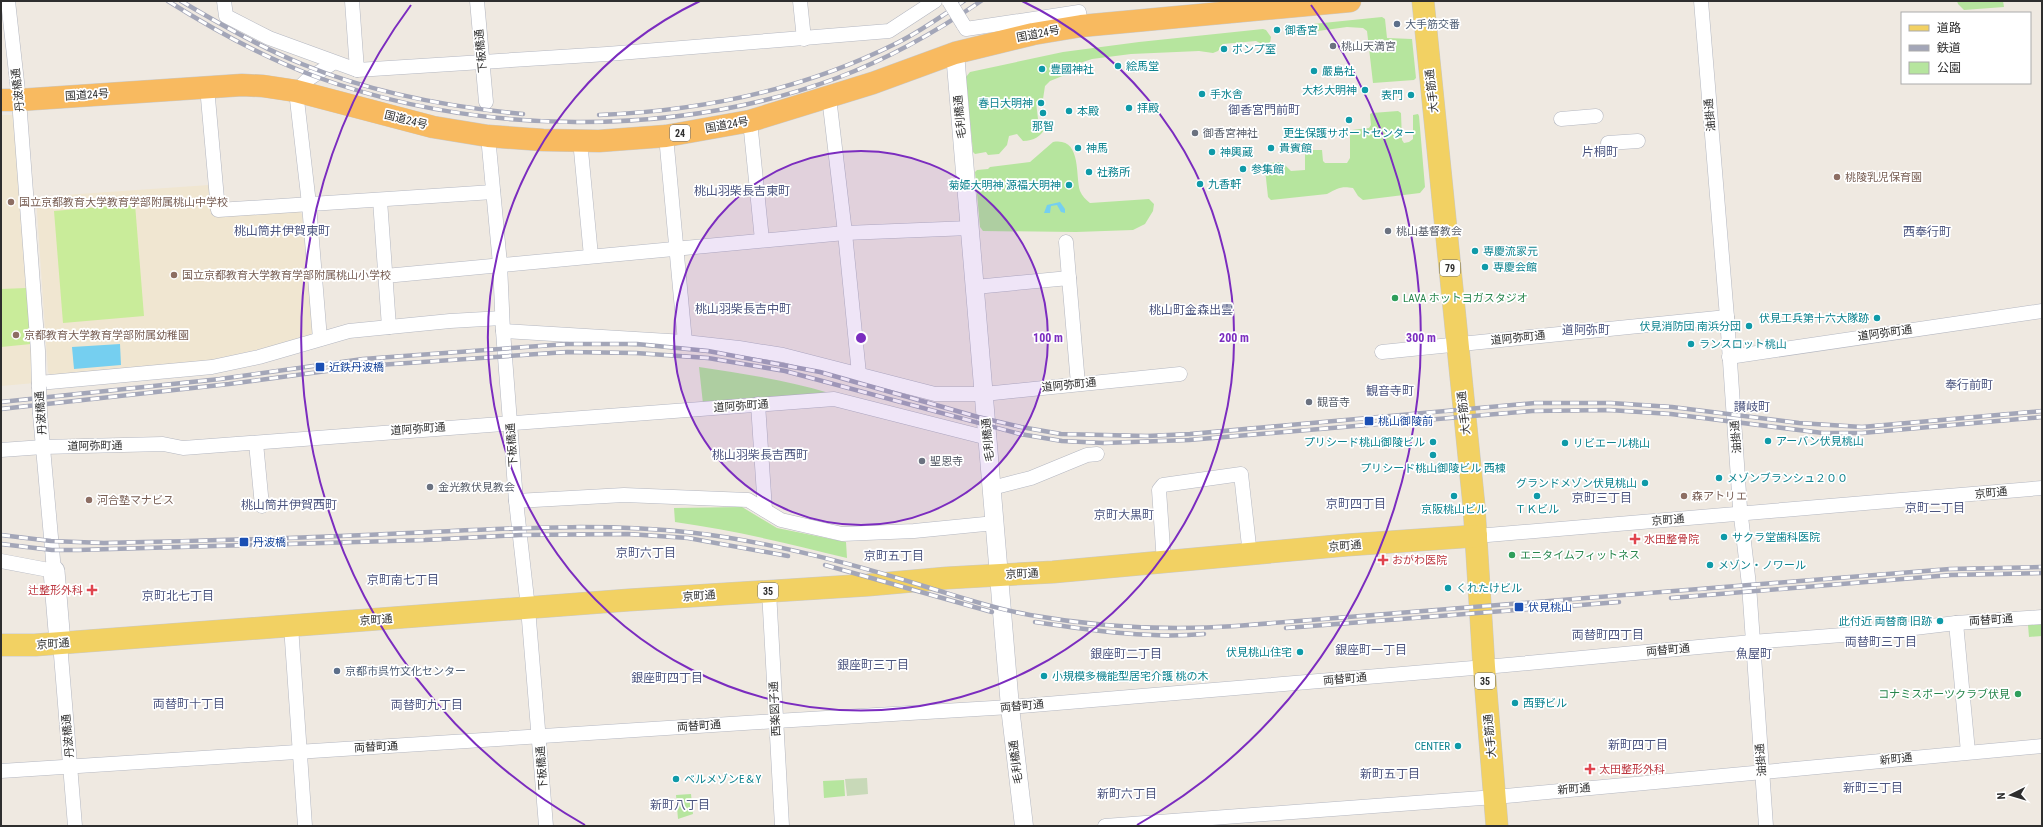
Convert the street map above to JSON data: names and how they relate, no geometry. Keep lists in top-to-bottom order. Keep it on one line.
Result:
{"streets":{"highway":["国道24号","24"],"main road":["丹波橋通","大手筋通","79","京町通","35"],"street":["下板橋通","油掛通","毛利橋通","道阿弥町通","両替町通","西楽図子通","新町通"]},"crossings":[["国道24号","下板橋通"],["国道24号","丹波橋通"],["国道24号","毛利橋通"],["下板橋通","道阿弥町通"],["下板橋通","京町通"],["下板橋通","両替町通"],["丹波橋通","道阿弥町通"],["丹波橋通","京町通"],["丹波橋通","両替町通"],["大手筋通","道阿弥町通"],["大手筋通","京町通"],["大手筋通","両替町通"],["大手筋通","新町通"],["油掛通","道阿弥町通"],["油掛通","京町通"],["油掛通","両替町通"],["油掛通","新町通"],["毛利橋通","道阿弥町通"],["毛利橋通","京町通"],["毛利橋通","両替町通"],["京町通","西楽図子通"],["両替町通","西楽図子通"]],"districts":["御香宮門前町","片桐町","桃山羽柴長吉東町","桃山筒井伊賀東町","西奉行町","桃山羽柴長吉中町","桃山町金森出雲","道阿弥町","奉行前町","観音寺町","讃岐町","桃山羽柴長吉西町","京町三丁目","京町四丁目","桃山筒井伊賀西町","京町二丁目","京町大黒町","京町六丁目","京町五丁目","京町南七丁目","京町北七丁目","両替町四丁目","両替町三丁目","銀座町一丁目","銀座町二丁目","魚屋町","銀座町三丁目","銀座町四丁目","両替町十丁目","両替町九丁目","新町四丁目","新町五丁目","新町三丁目","新町六丁目","新町八丁目"],"places":{"other":["大手筋交番","御香宮","桃山天満宮","ポンプ室","絵馬堂","豊國神社","嚴島社","大杉大明神","手水舎","表門","春日大明神","拝殿","本殿","那智","更生保護サポートセンター","御香宮神社","神馬","貴賓館","神輿蔵","参集館","社務所","桃陵乳児保育園","九香軒","菊姫大明神 源福大明神","国立京都教育大学教育学部附属桃山中学校","桃山基督教会","専慶流家元","専慶会館","国立京都教育大学教育学部附属桃山小学校","LAVA ホットヨガスタジオ","伏見工兵第十六大隊跡","伏見消防団 南浜分団","京都教育大学教育学部附属幼稚園","ランスロット桃山","観音寺","アーバン伏見桃山","プリシード桃山御陵ビル","リビエール桃山","プリシード桃山御陵ビル 西棟","聖恩寺","メゾンブランシュ２００","グランドメゾン伏見桃山","金光教伏見教会","京阪桃山ビル","ＴＫビル","森アトリエ","河合塾マナビス","サクラ堂歯科医院","エニタイムフィットネス","メゾン・ノワール","くれたけビル","此付近 両替商 旧跡","伏見桃山住宅","京都市呉竹文化センター","小規模多機能型居宅介護 桃の木","コナミスポーツクラブ伏見","西野ビル","CENTER","ベルメゾンE＆Y"],"transit":["近鉄丹波橋","桃山御陵前","丹波橋","伏見桃山"],"health":["水田整骨院","おがわ医院","辻整形外科","太田整形外科"]},"legend":["道路","鉄道","公園"],"north":"left","rings":["100 m","200 m","300 m"]}
